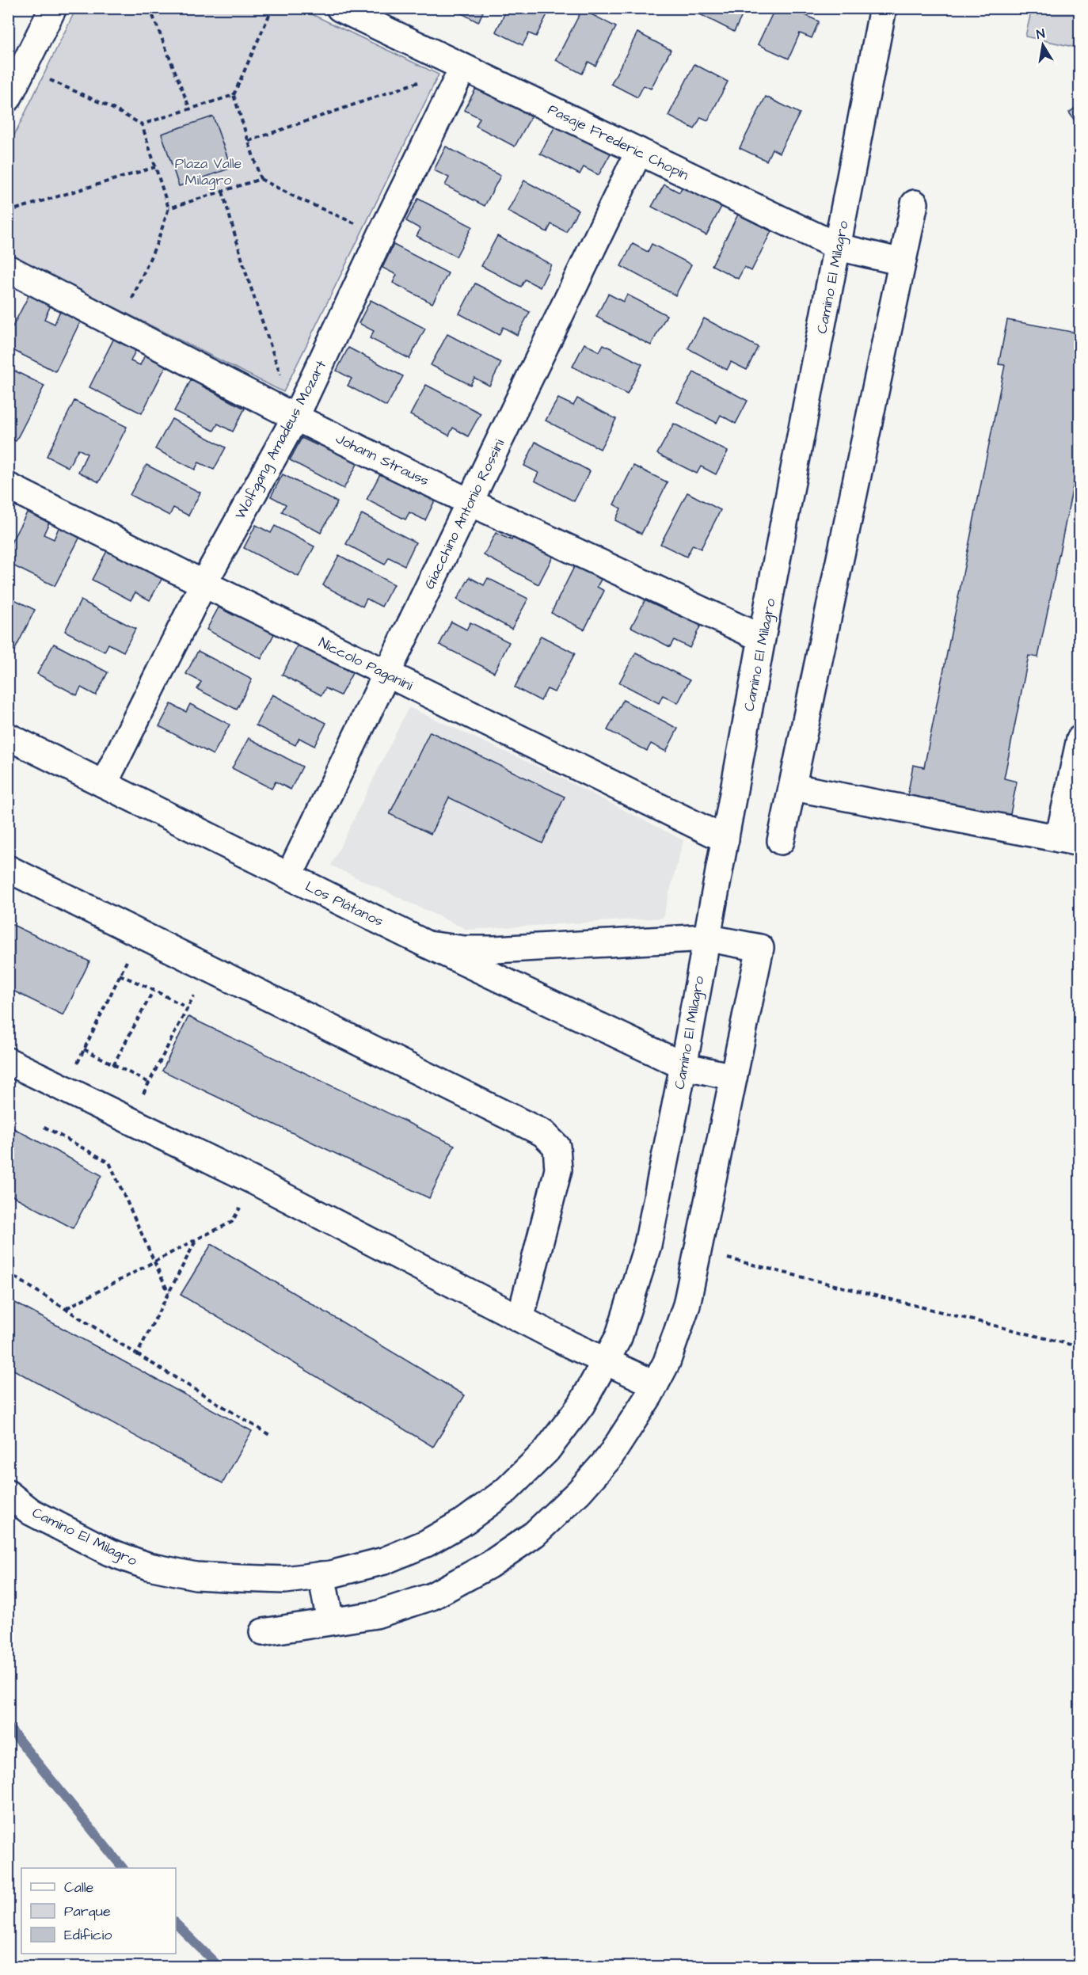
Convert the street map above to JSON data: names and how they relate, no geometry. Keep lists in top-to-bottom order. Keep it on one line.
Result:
{"streets":{"street":["Pasaje Frederic Chopin","Camino El Milagro","Wolfgang Amadeus Mozart","Johann Strauss","Giacchino Antonio Rossini","Niccolo Paganini","Los Plátanos"]},"crossings":[["Pasaje Frederic Chopin","Camino El Milagro"],["Pasaje Frederic Chopin","Wolfgang Amadeus Mozart"],["Pasaje Frederic Chopin","Giacchino Antonio Rossini"],["Camino El Milagro","Johann Strauss"],["Camino El Milagro","Niccolo Paganini"],["Camino El Milagro","Los Plátanos"],["Wolfgang Amadeus Mozart","Johann Strauss"],["Wolfgang Amadeus Mozart","Niccolo Paganini"],["Wolfgang Amadeus Mozart","Los Plátanos"],["Johann Strauss","Giacchino Antonio Rossini"],["Giacchino Antonio Rossini","Niccolo Paganini"],["Giacchino Antonio Rossini","Los Plátanos"]],"parks":["Plaza Valle Milagro"],"legend":["Calle","Parque","Edificio"],"north":"top"}
